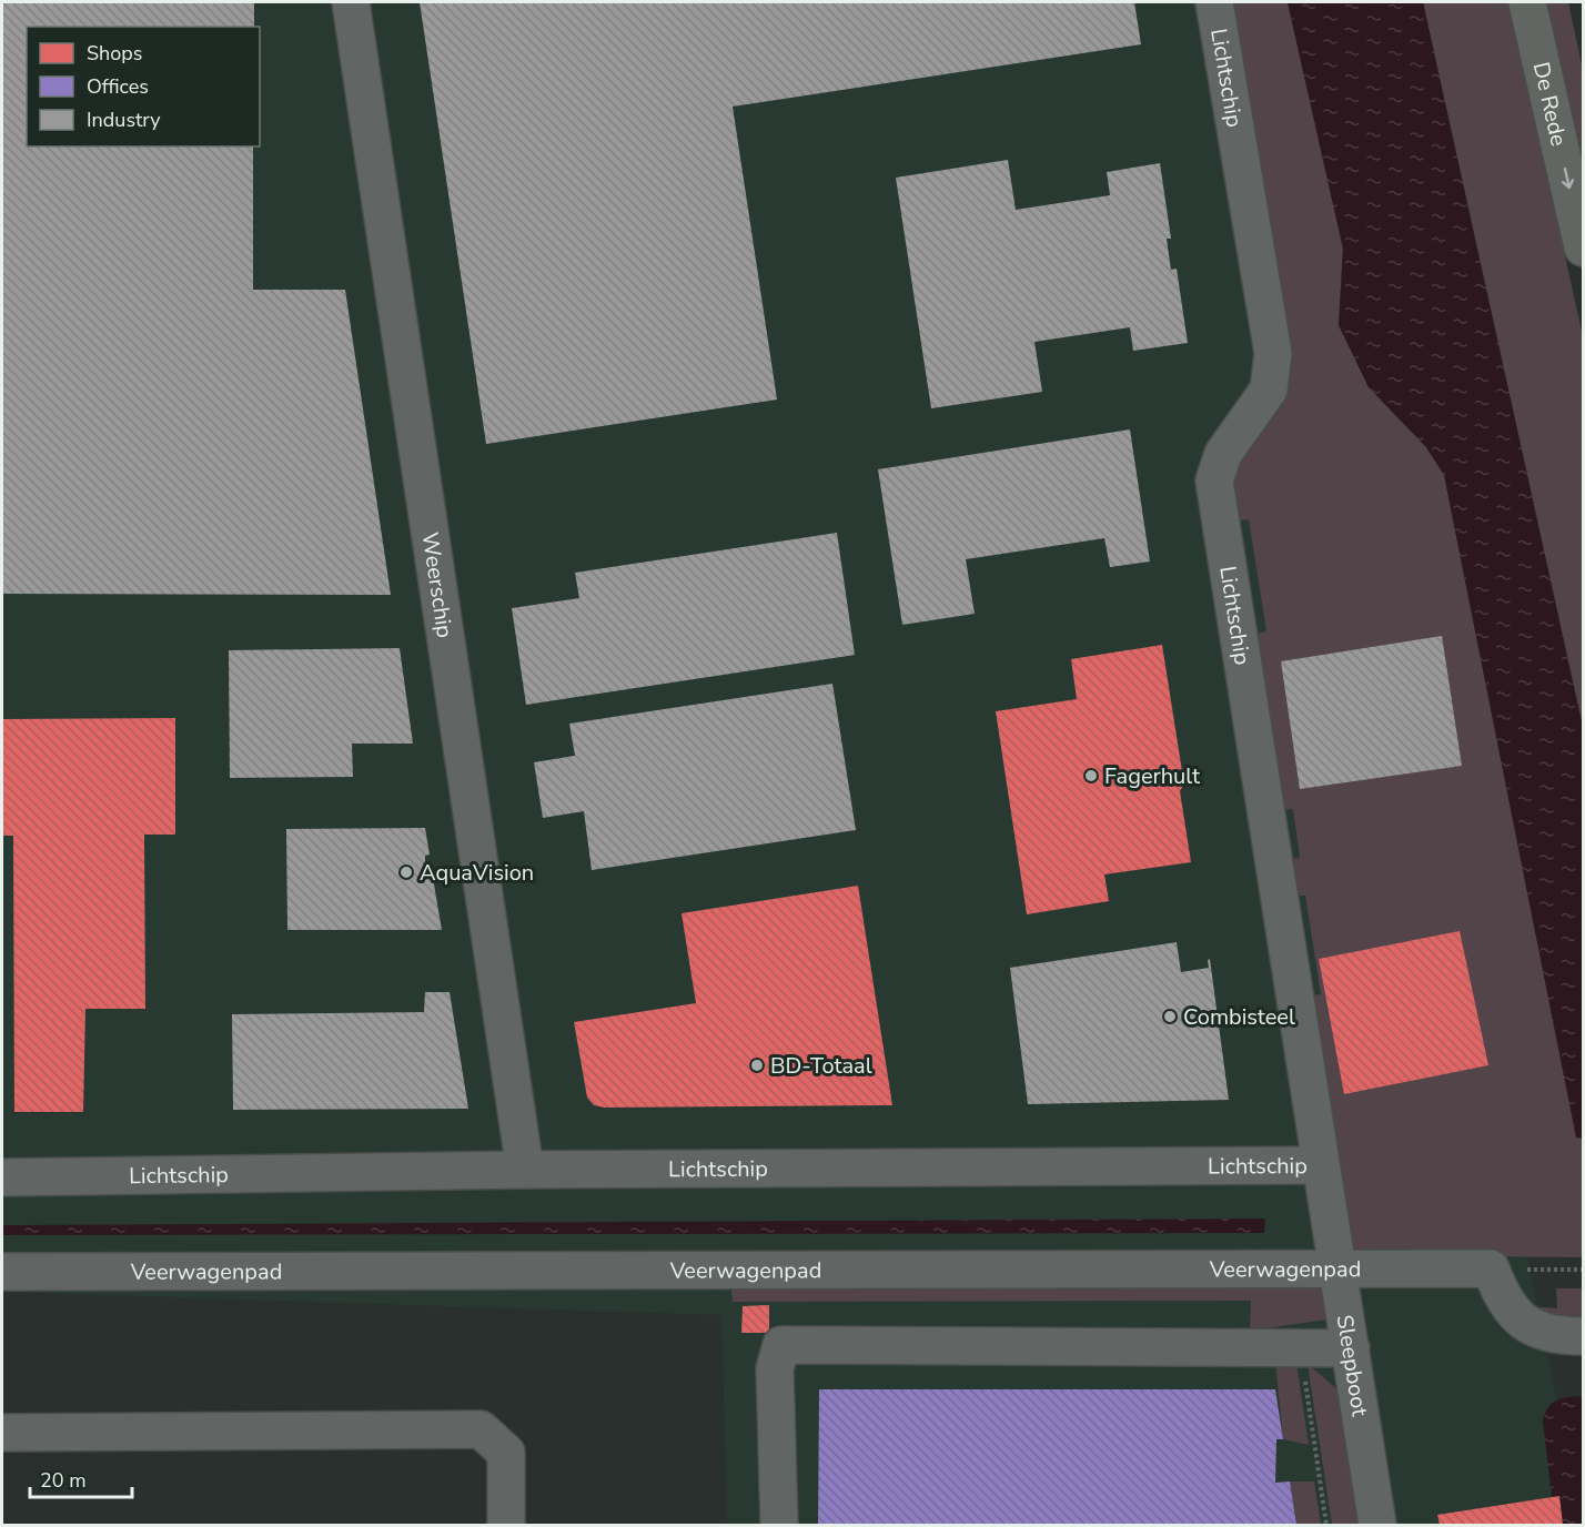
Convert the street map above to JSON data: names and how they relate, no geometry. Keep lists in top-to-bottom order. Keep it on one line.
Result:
{"streets":{"main road":["De Rede"],"street":["Lichtschip","Weerschip","Veerwagenpad","Sleepboot"]},"crossings":[["Lichtschip","Weerschip"],["Lichtschip","Sleepboot"],["Veerwagenpad","Sleepboot"]],"one_way":["De Rede"],"places":["Fagerhult","AquaVision","Combisteel","BD-Totaal"],"legend":["Shops","Offices","Industry"],"scale_bar":"20 m"}
